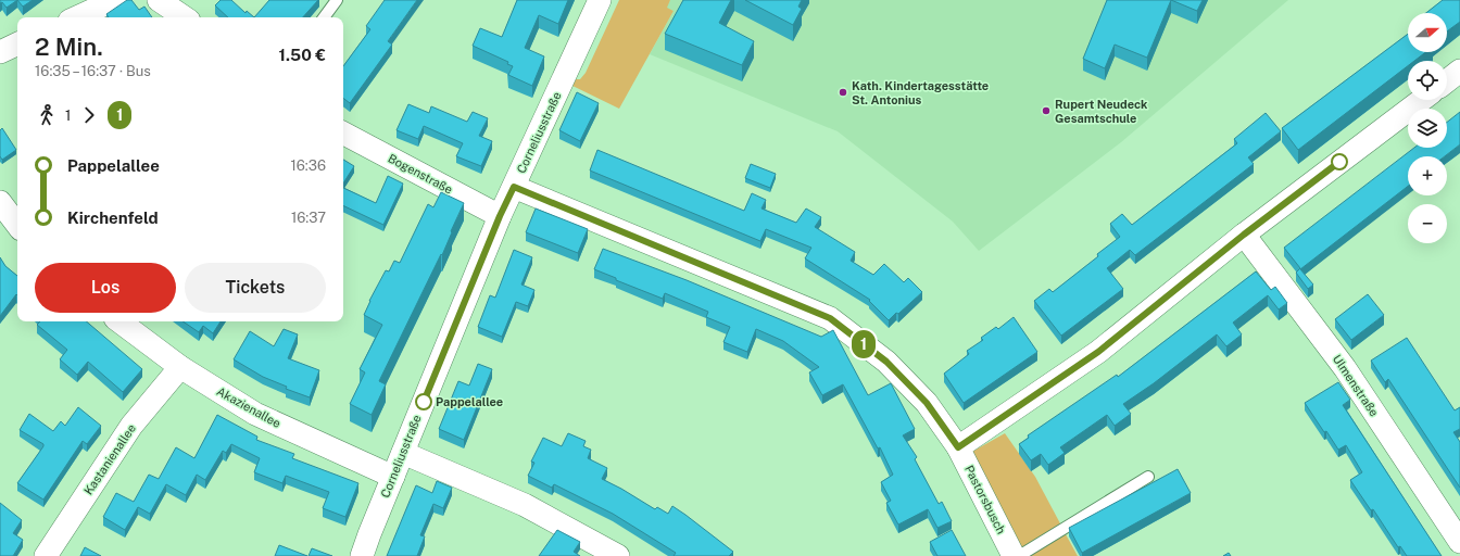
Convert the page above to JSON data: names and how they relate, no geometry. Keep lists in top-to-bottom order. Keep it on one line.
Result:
{"streets":{"street":["Corneliusstraße","Bogenstraße","Ulmenstraße","Akazienallee","Kastanienallee","Pastorsbusch"]},"crossings":[["Corneliusstraße","Bogenstraße"],["Corneliusstraße","Akazienallee"],["Corneliusstraße","Pastorsbusch"],["Akazienallee","Kastanienallee"]],"places":["Kath. Kindertagesstätte St. Antonius","Rupert Neudeck Gesamtschule","Pappelallee"],"lines":["bus line 1"],"north":"right","page":{"on_map":"1","map_buttons":["+","−"],"heading":["2 Min.","16:35 – 16:37 · Bus","1.50 €"],"legs":["1","1"],"list":[{"name":"Pappelallee","value":"16:36"},{"name":"Kirchenfeld","value":"16:37"}],"buttons":["Los","Tickets"]}}
